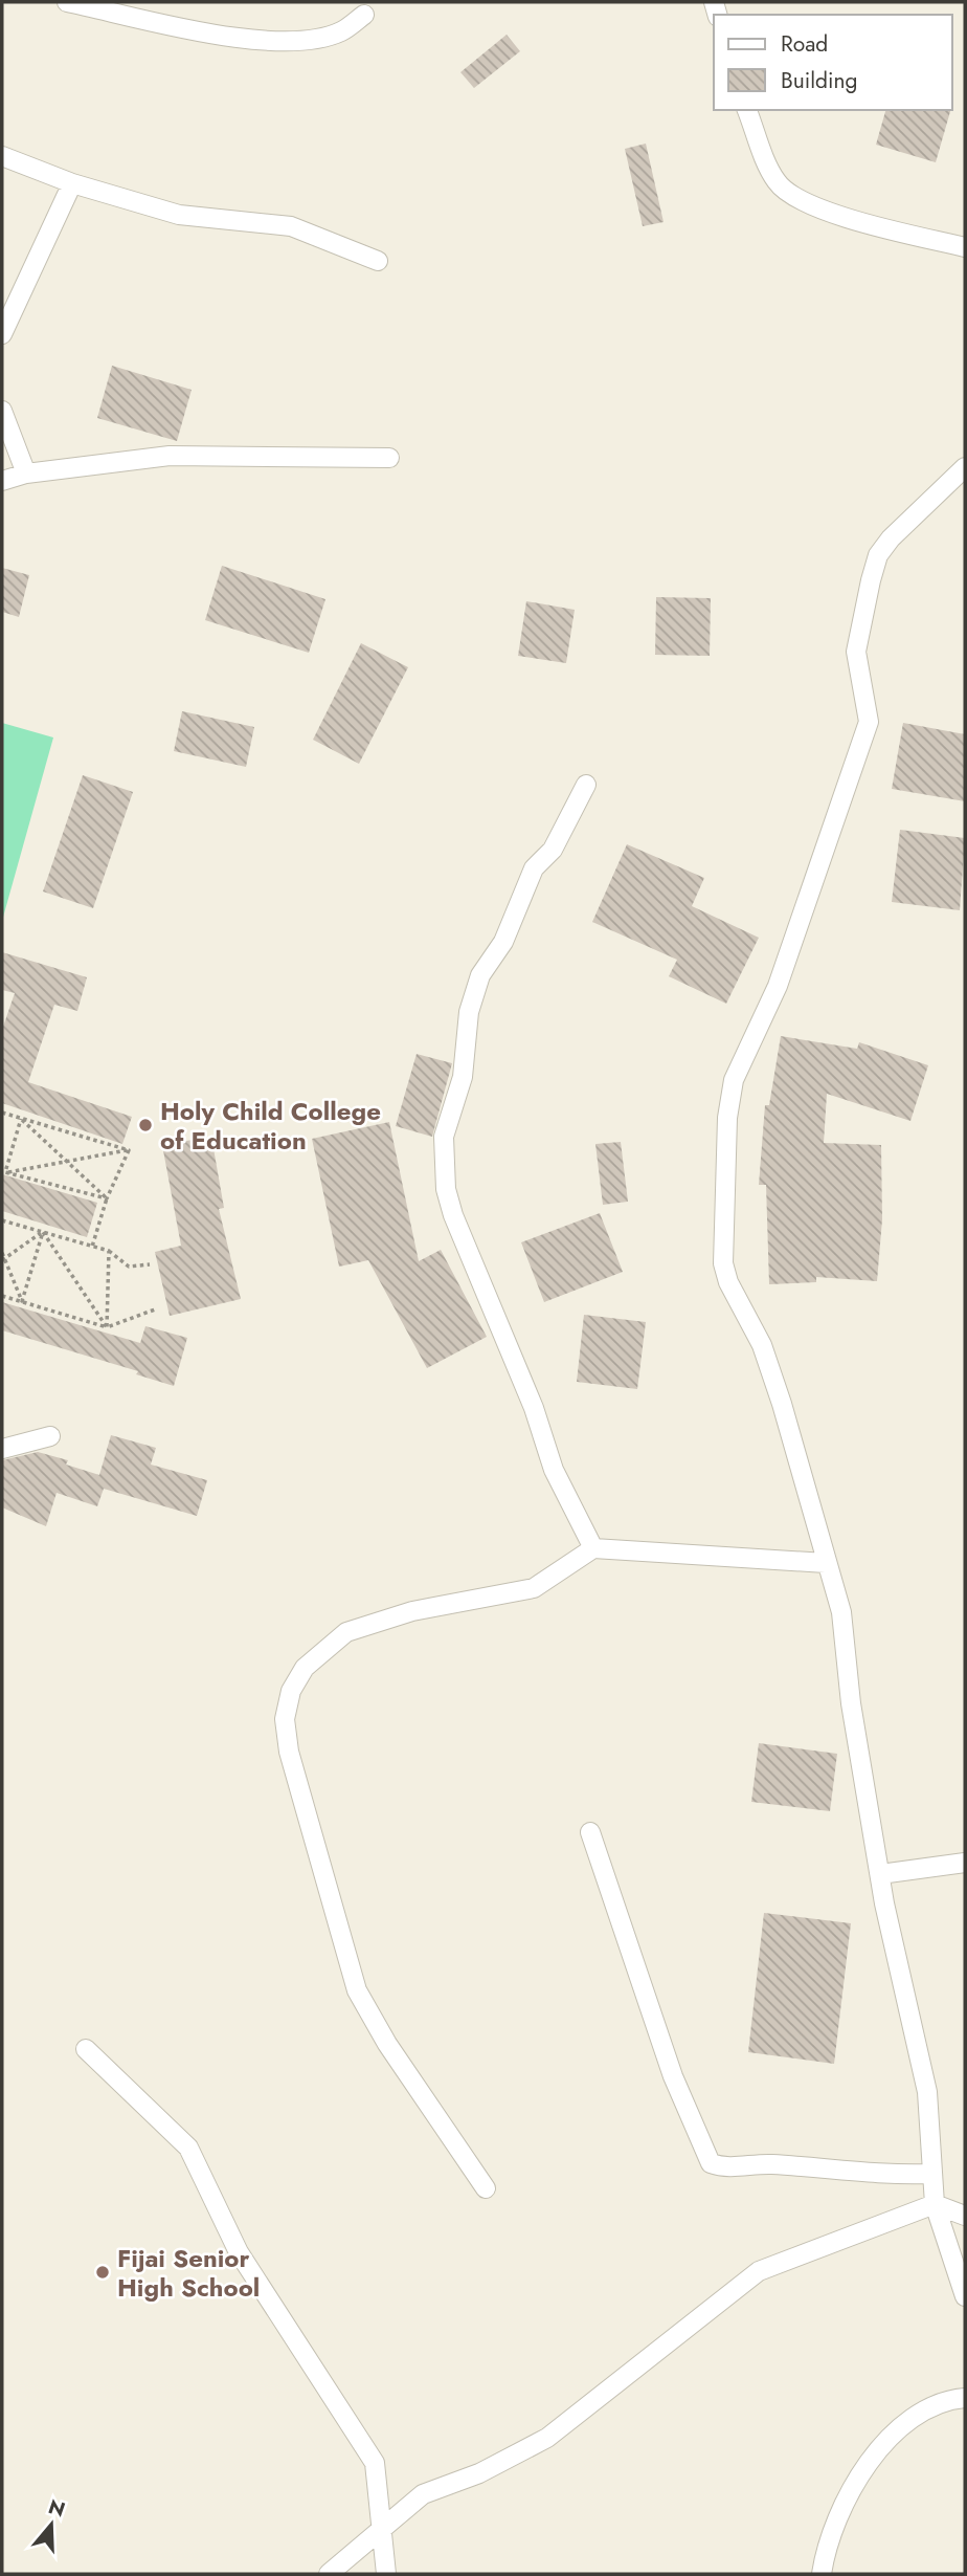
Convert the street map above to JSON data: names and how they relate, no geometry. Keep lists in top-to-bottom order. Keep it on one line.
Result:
{"places":["Holy Child College of Education","Fijai Senior High School"],"legend":["Road","Building"],"north":"top"}
